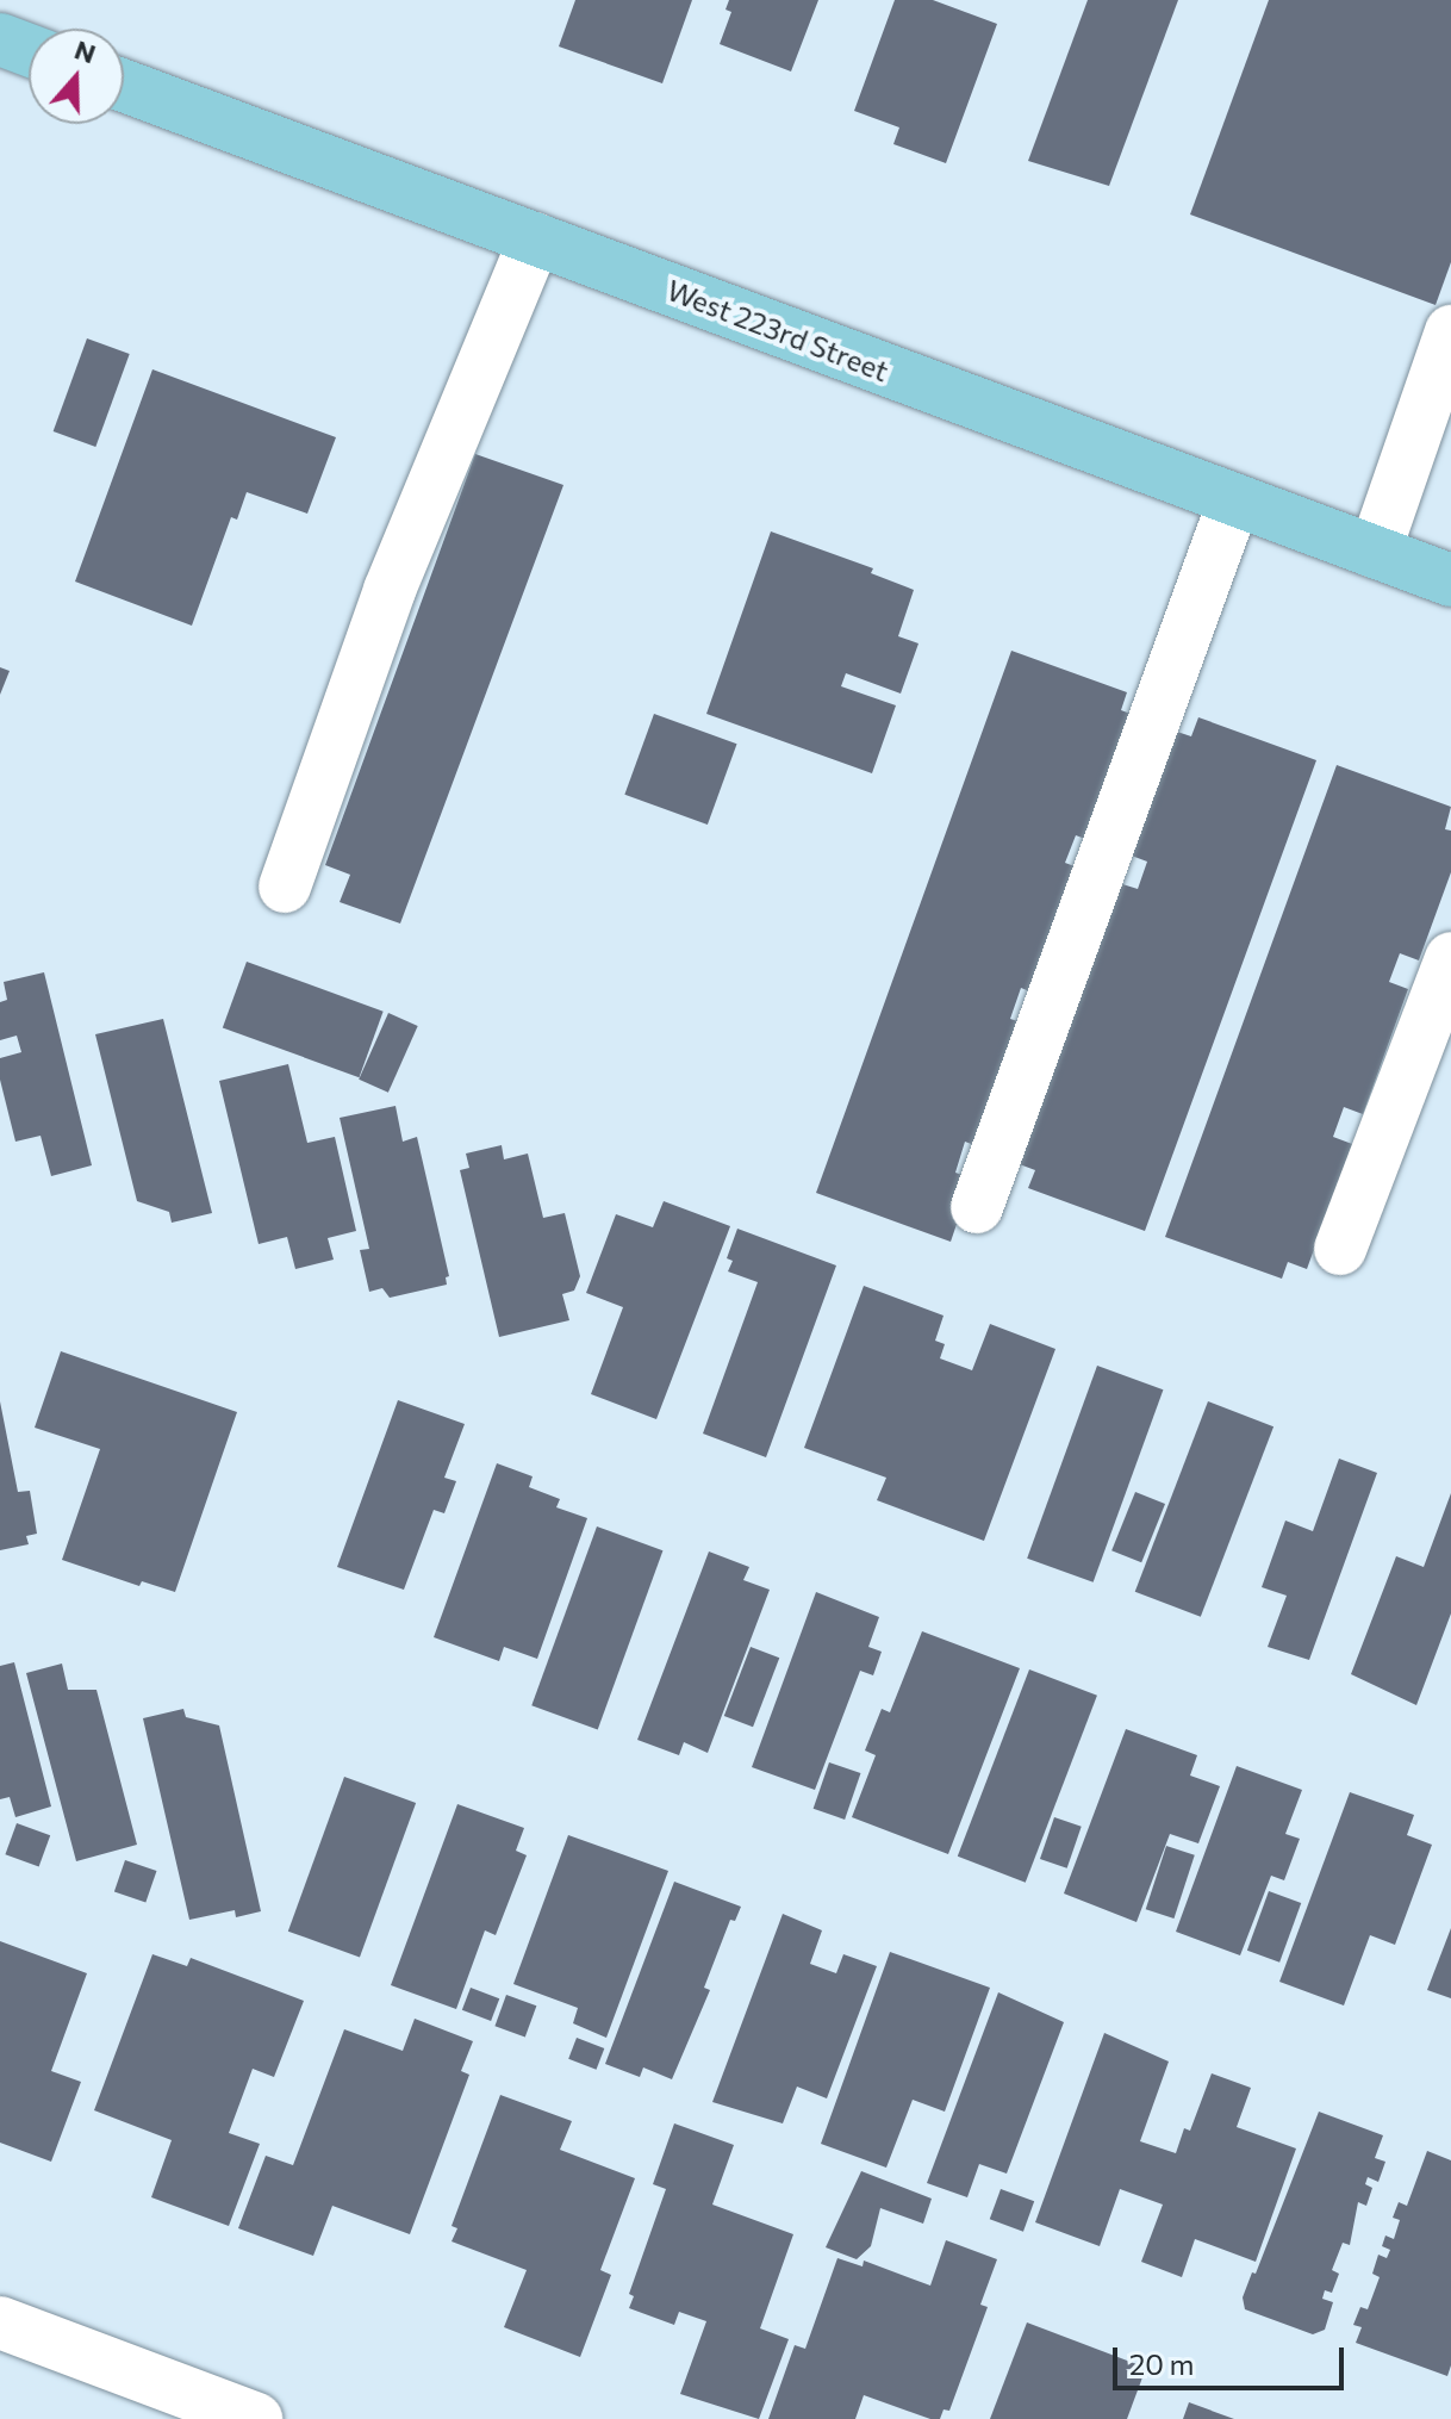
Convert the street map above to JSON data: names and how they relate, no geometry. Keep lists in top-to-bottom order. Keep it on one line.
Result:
{"streets":{"main road":["West 223rd Street"]},"scale_bar":"20 m","north":"top"}
